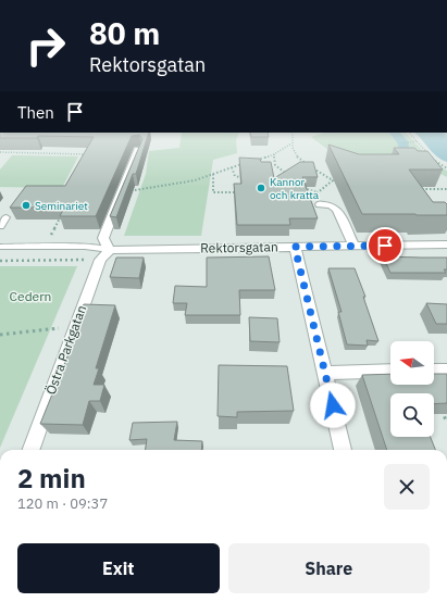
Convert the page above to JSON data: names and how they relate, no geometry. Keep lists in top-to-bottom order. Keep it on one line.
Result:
{"streets":{"street":["Rektorsgatan","Östra Parkgatan"]},"crossings":[["Rektorsgatan","Östra Parkgatan"]],"parks":["Cedern"],"places":["Kannor och kratta","Seminariet"],"north":"left","page":{"turn":["80 m","Rektorsgatan"],"then":"Then","heading":["2 min","120 m · 09:37"],"buttons":["Exit","Share"]}}
